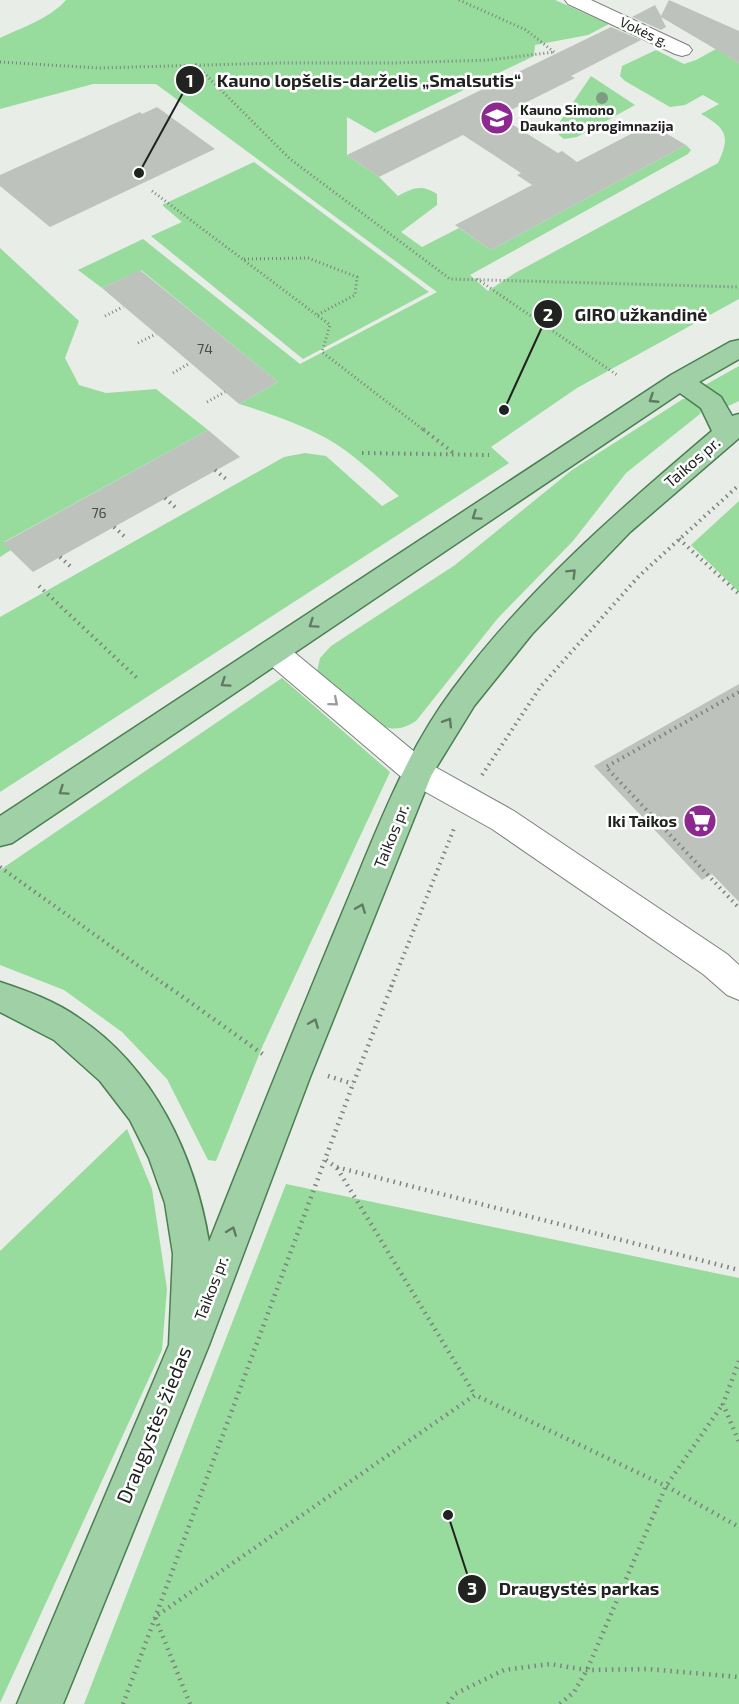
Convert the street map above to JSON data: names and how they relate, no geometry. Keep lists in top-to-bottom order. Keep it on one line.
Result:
{"streets":{"main road":["Taikos pr.","Draugystės žiedas"],"street":["Vokės g."]},"crossings":[["Taikos pr.","Draugystės žiedas"]],"places":{"school or university":["Kauno Simono Daukanto progimnazija"],"other":["Kauno lopšelis-darželis „Smalsutis“","GIRO užkandinė","Draugystės parkas"],"supermarket":["Iki Taikos"]},"house_numbers":["74","76"]}
